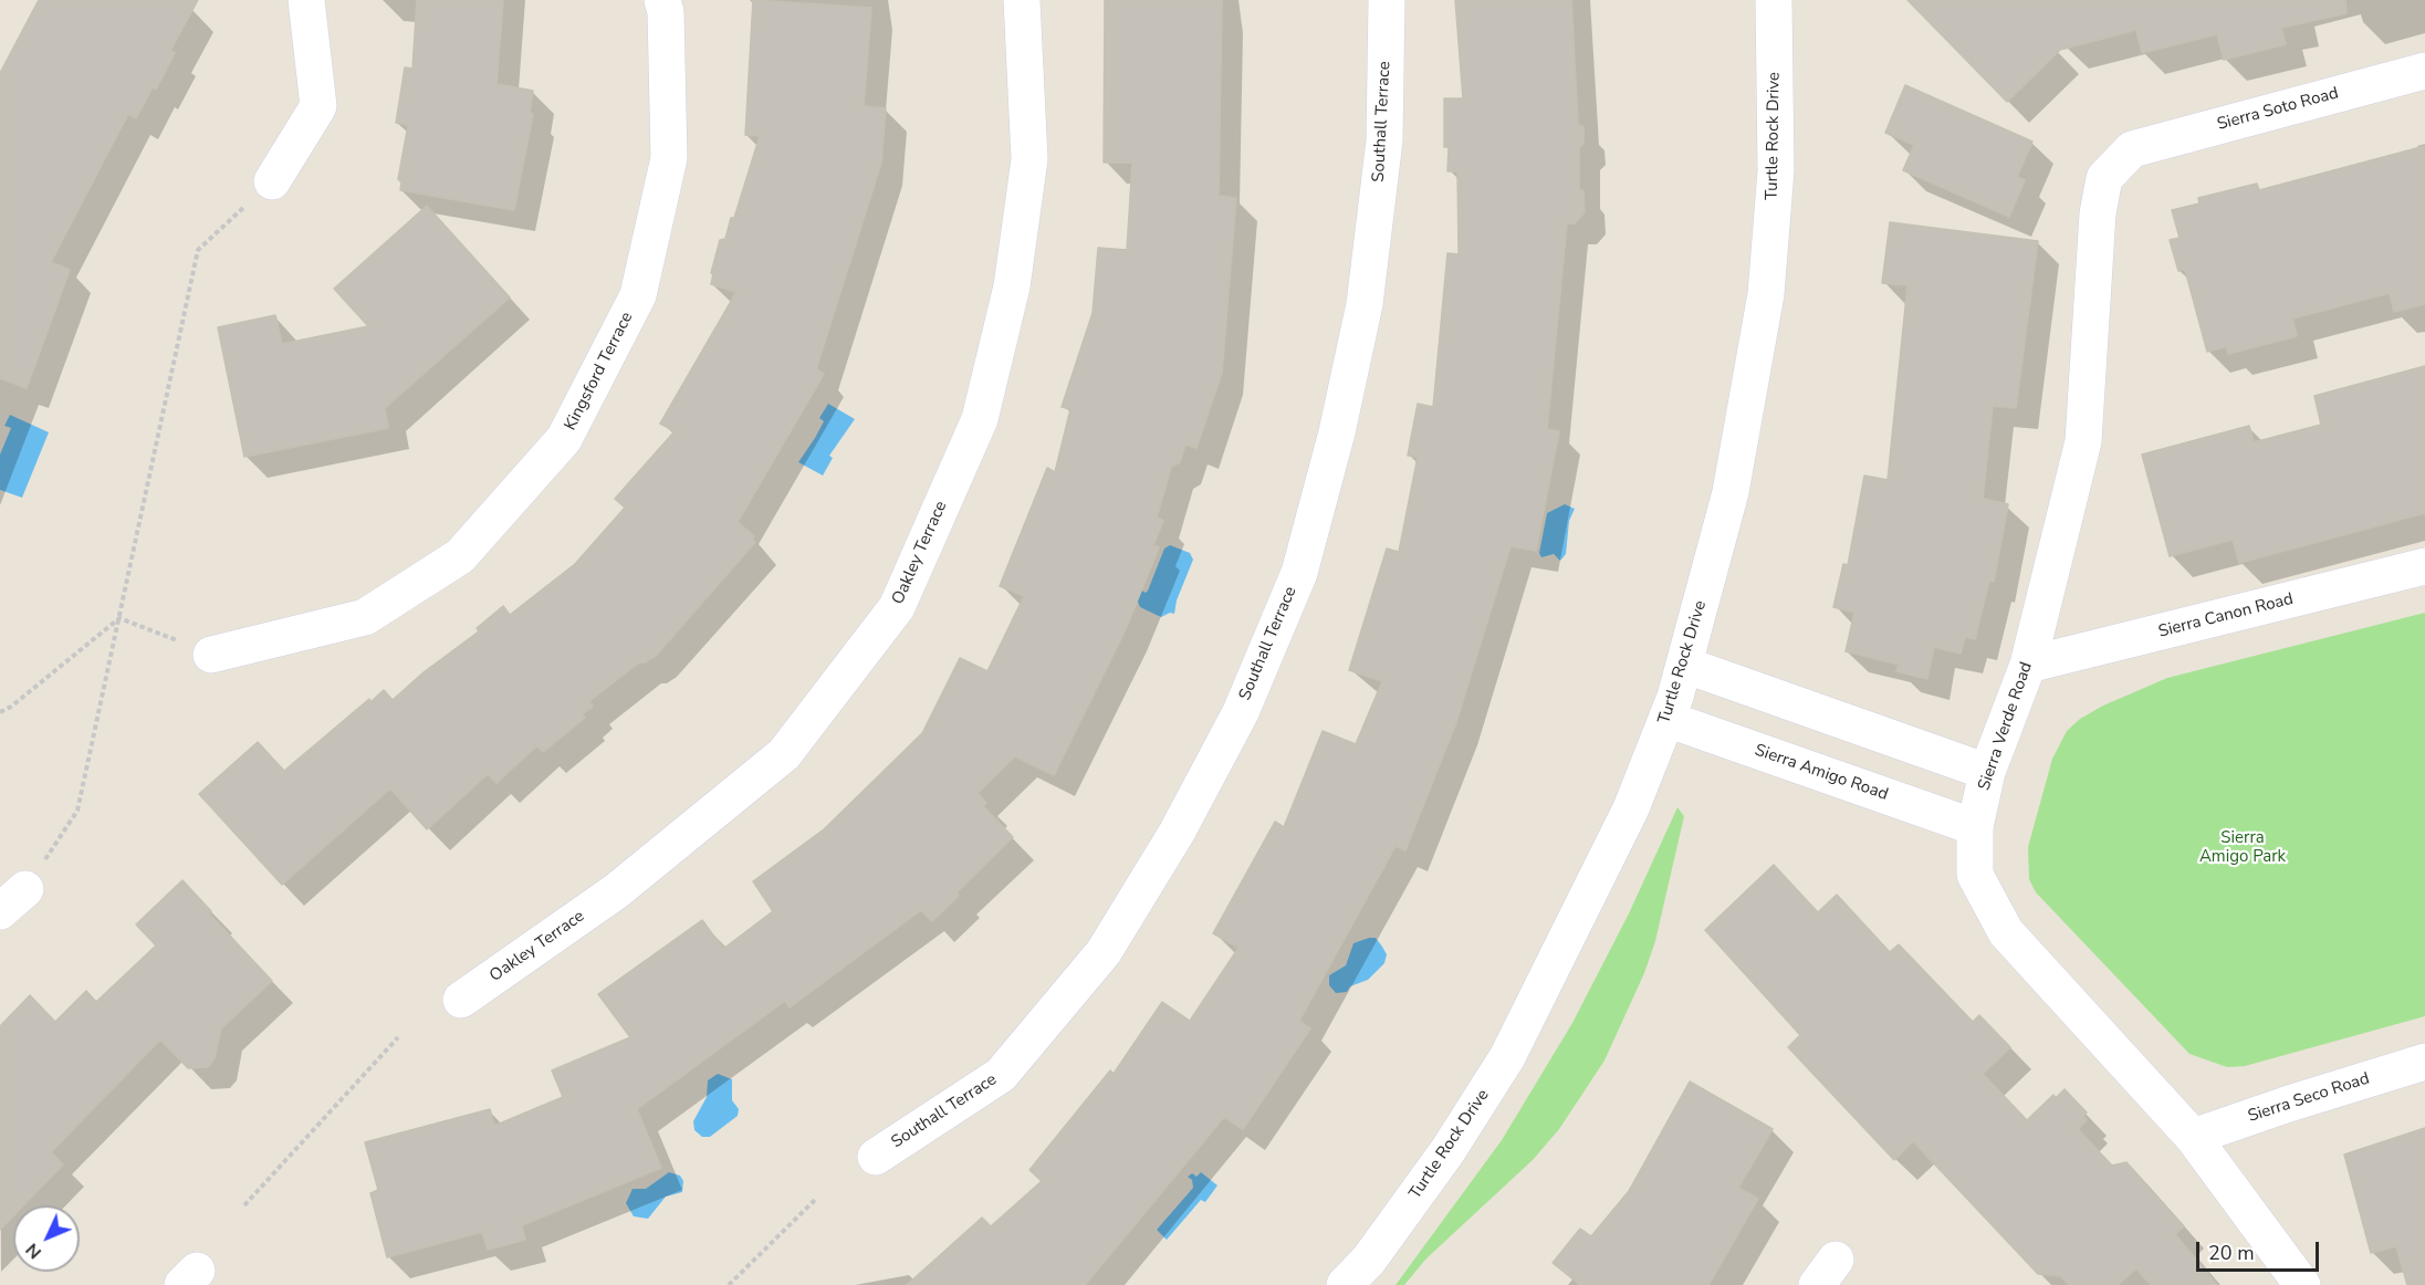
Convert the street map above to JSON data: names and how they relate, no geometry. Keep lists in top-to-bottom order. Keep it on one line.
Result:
{"streets":{"street":["Sierra Soto Road","Southall Terrace","Turtle Rock Drive","Kingsford Terrace","Oakley Terrace","Sierra Canon Road","Sierra Verde Road","Sierra Amigo Road","Sierra Seco Road"]},"crossings":[["Sierra Soto Road","Sierra Verde Road"],["Turtle Rock Drive","Sierra Amigo Road"],["Sierra Canon Road","Sierra Verde Road"],["Sierra Verde Road","Sierra Amigo Road"],["Sierra Verde Road","Sierra Seco Road"]],"parks":["Sierra Amigo Park"],"scale_bar":"20 m","north":"bottom left"}
